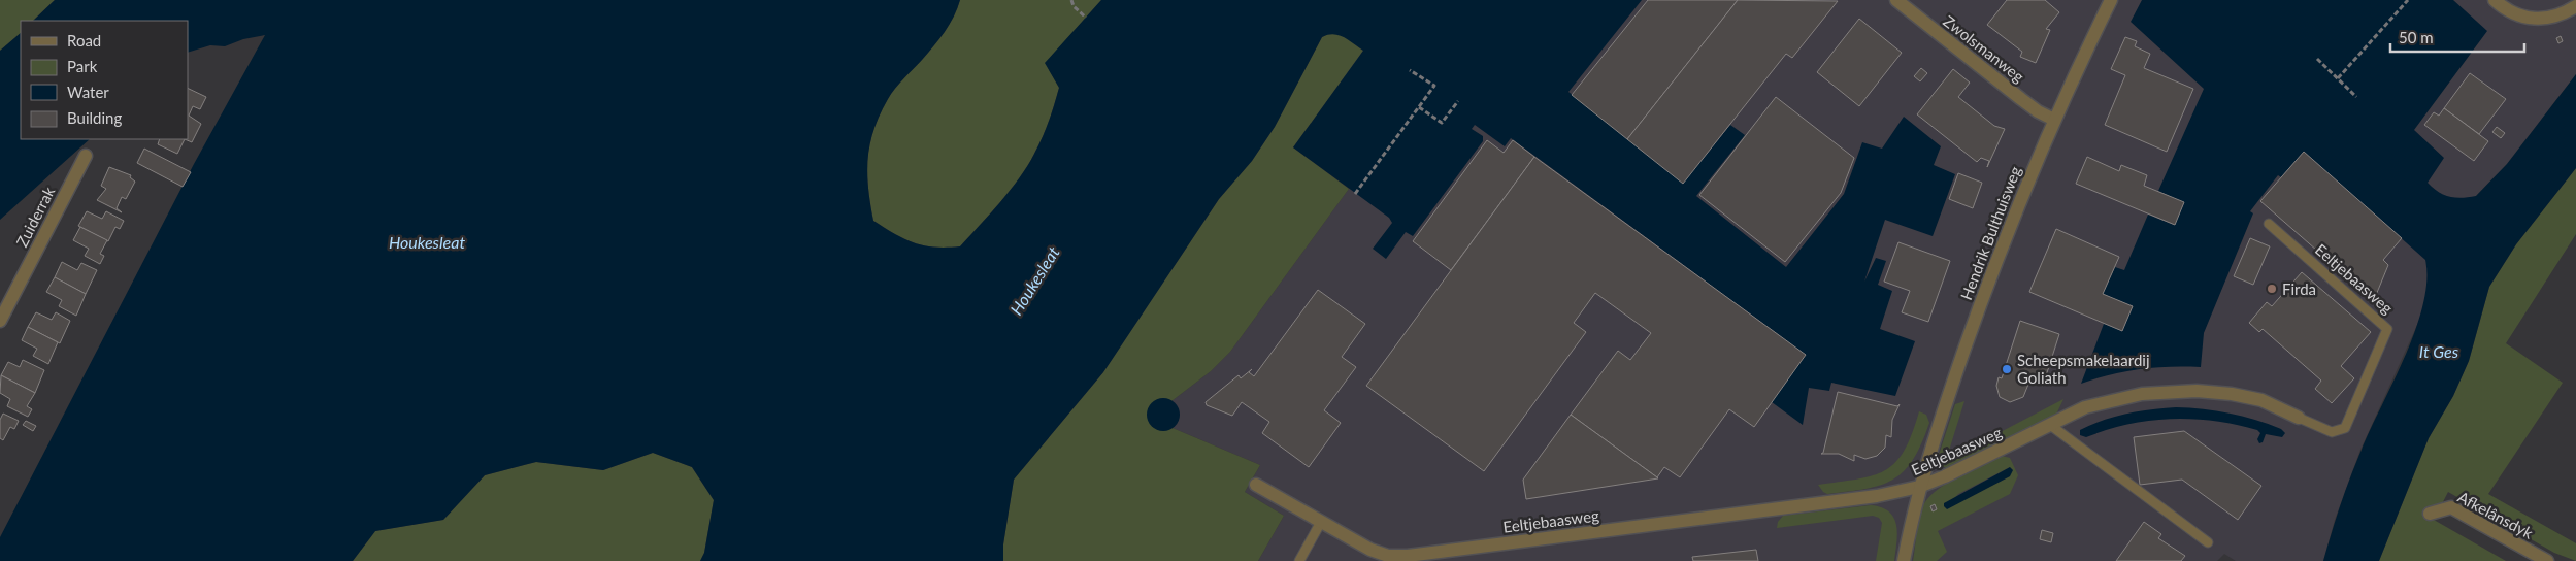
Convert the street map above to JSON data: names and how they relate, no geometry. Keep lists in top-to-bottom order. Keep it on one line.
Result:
{"streets":{"street":["Zwolsmanweg","Zuiderrak","Hendrik Bulthuisweg","Eeltjebaasweg","Afkelânsdyk"]},"crossings":[["Zwolsmanweg","Hendrik Bulthuisweg"],["Hendrik Bulthuisweg","Eeltjebaasweg"]],"water":["Houkesleat","It Ges"],"places":["Firda","Scheepsmakelaardij Goliath"],"legend":["Road","Park","Water","Building"],"scale_bar":"50 m"}
